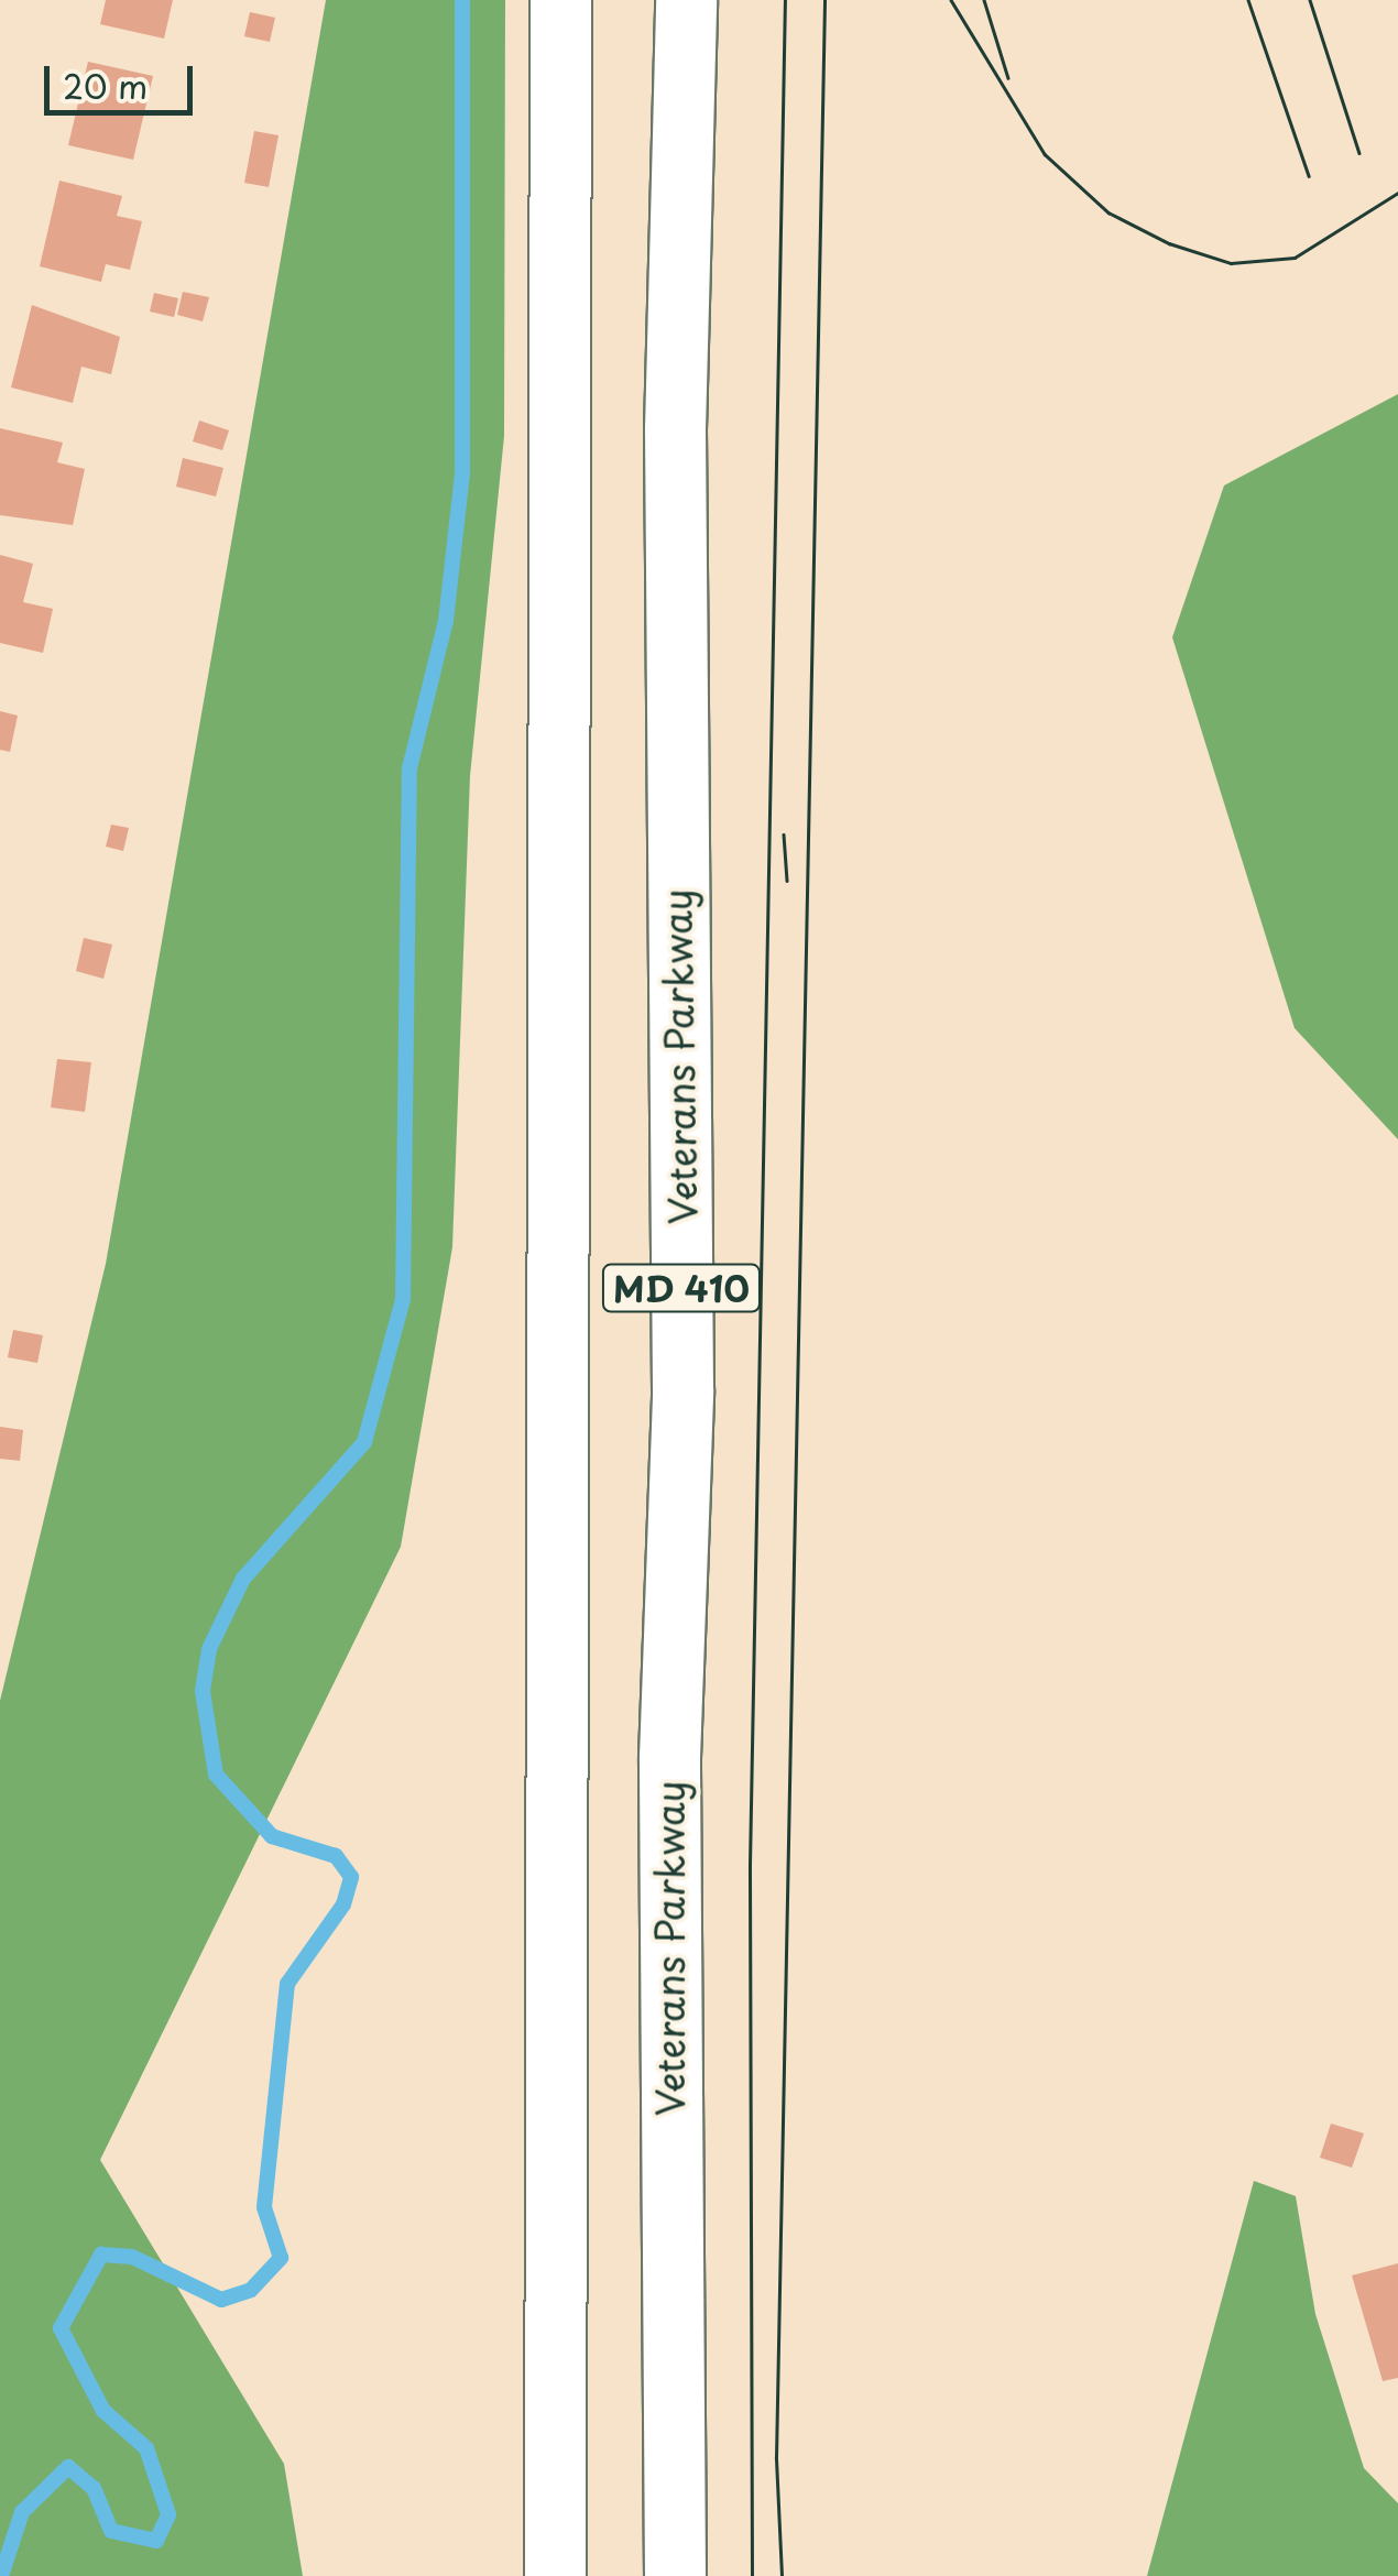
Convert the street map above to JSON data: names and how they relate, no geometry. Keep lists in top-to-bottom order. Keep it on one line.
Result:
{"streets":{"main road":["Veterans Parkway","MD 410"]},"scale_bar":"20 m"}
